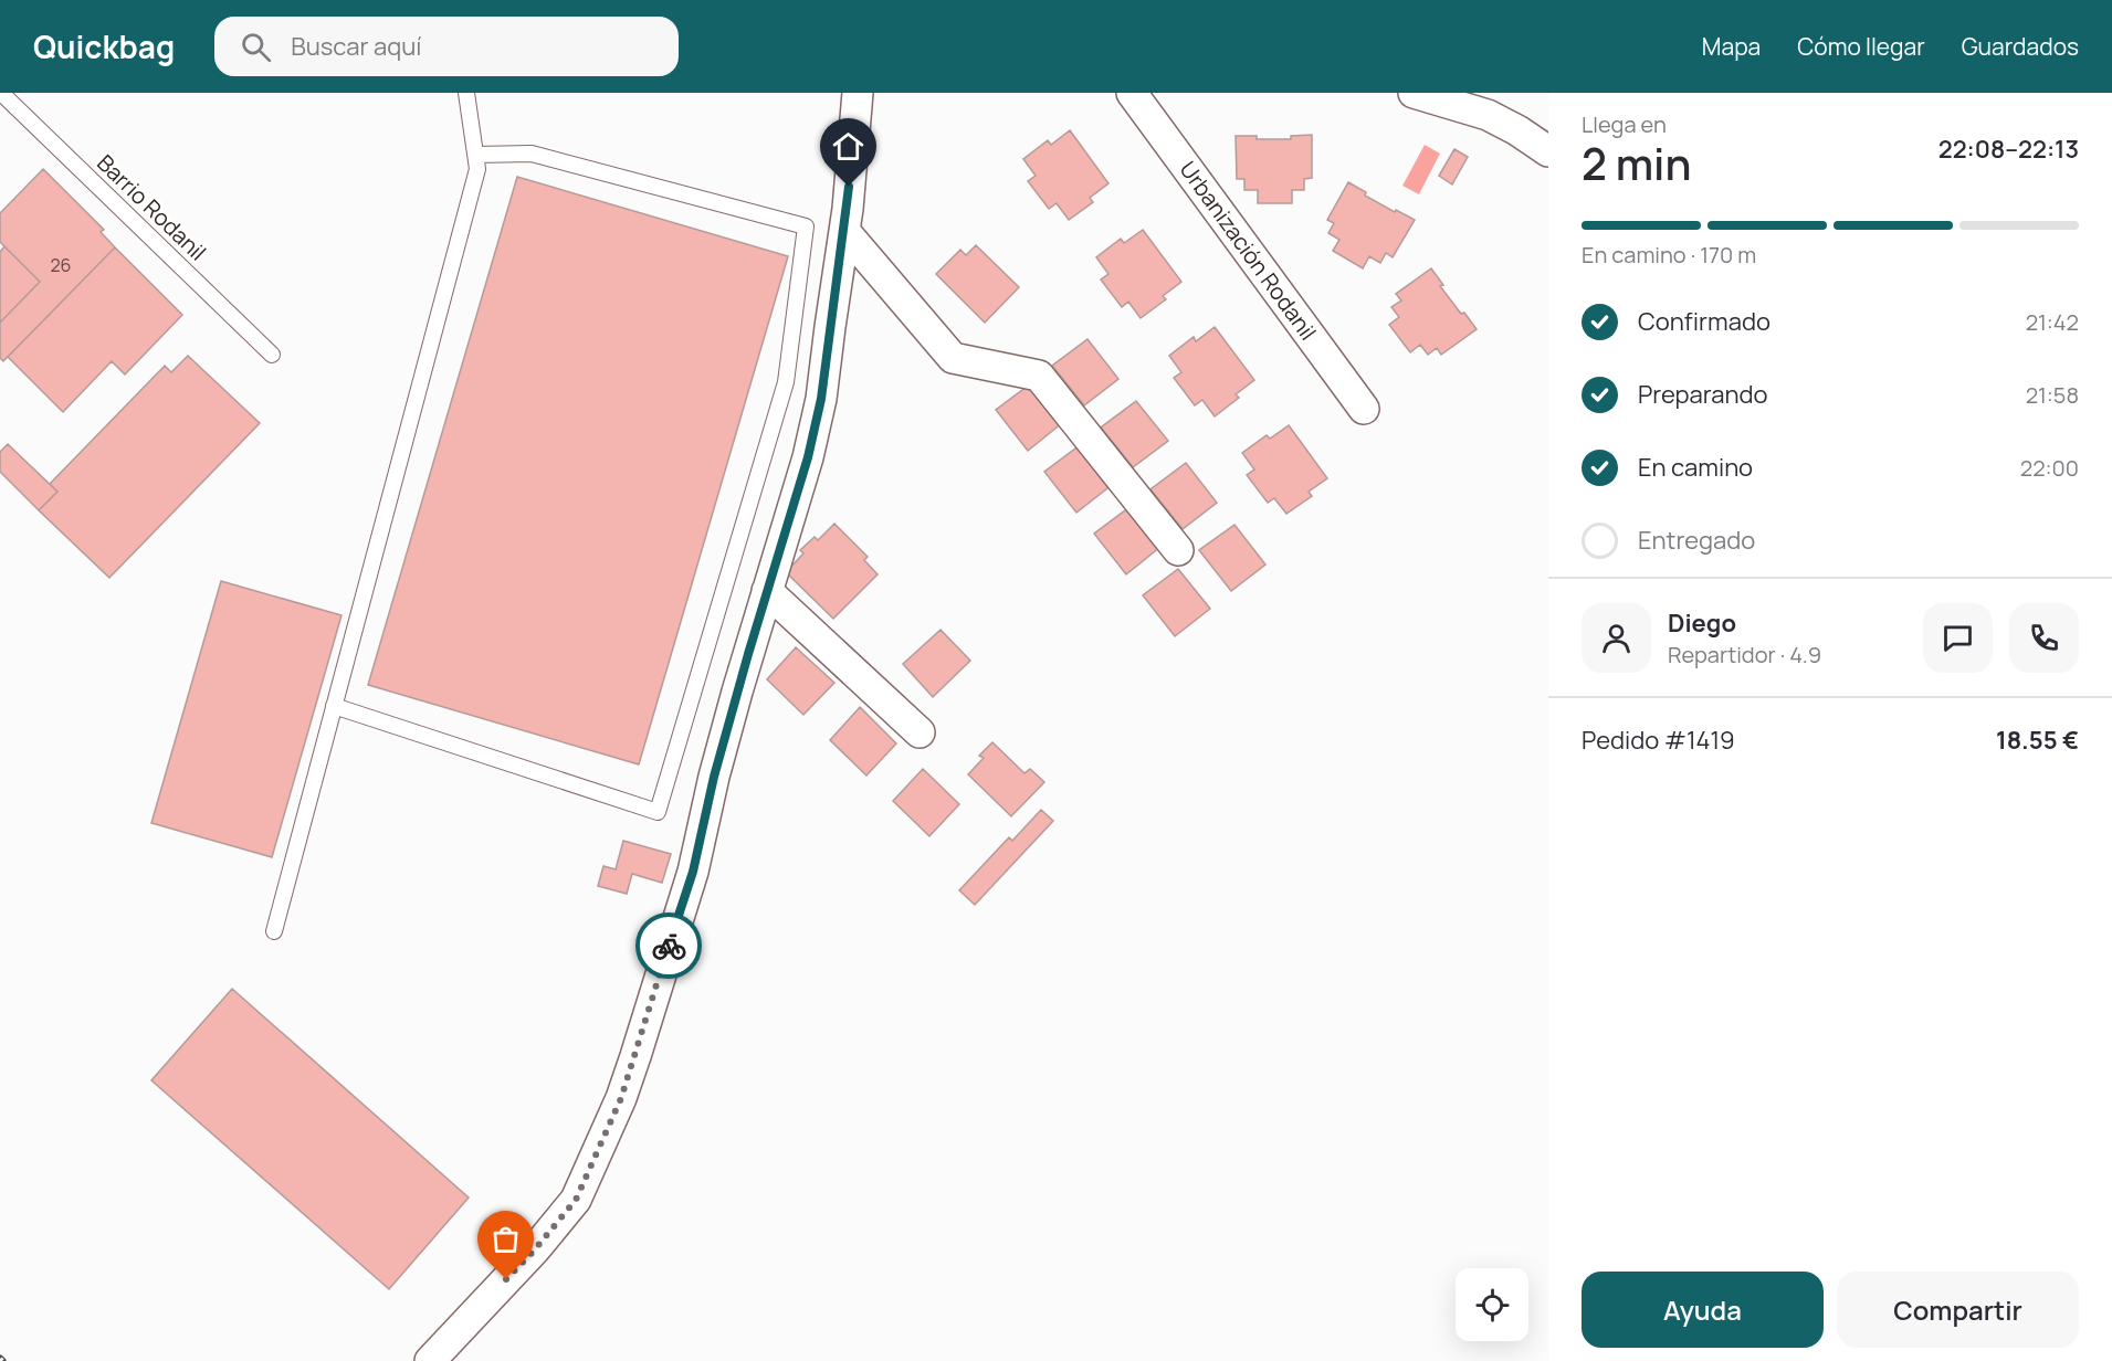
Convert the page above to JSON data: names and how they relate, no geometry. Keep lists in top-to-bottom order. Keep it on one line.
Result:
{"streets":{"street":["Urbanización Rodanil"],"lane":["Barrio Rodanil"]},"house_numbers":["26"],"page":{"header":"Quickbag","search":"Buscar aquí","nav":["Mapa","Cómo llegar","Guardados"],"heading":["2 min","Llega en","22:08–22:13"],"panel":["Diego","Repartidor · 4.9","Pedido #1419","18.55 €"],"bar":"En camino · 170 m","list":[["Confirmado","21:42"],["Preparando","21:58"],["En camino","22:00"],"Entregado"],"buttons":["Ayuda","Compartir"]}}
